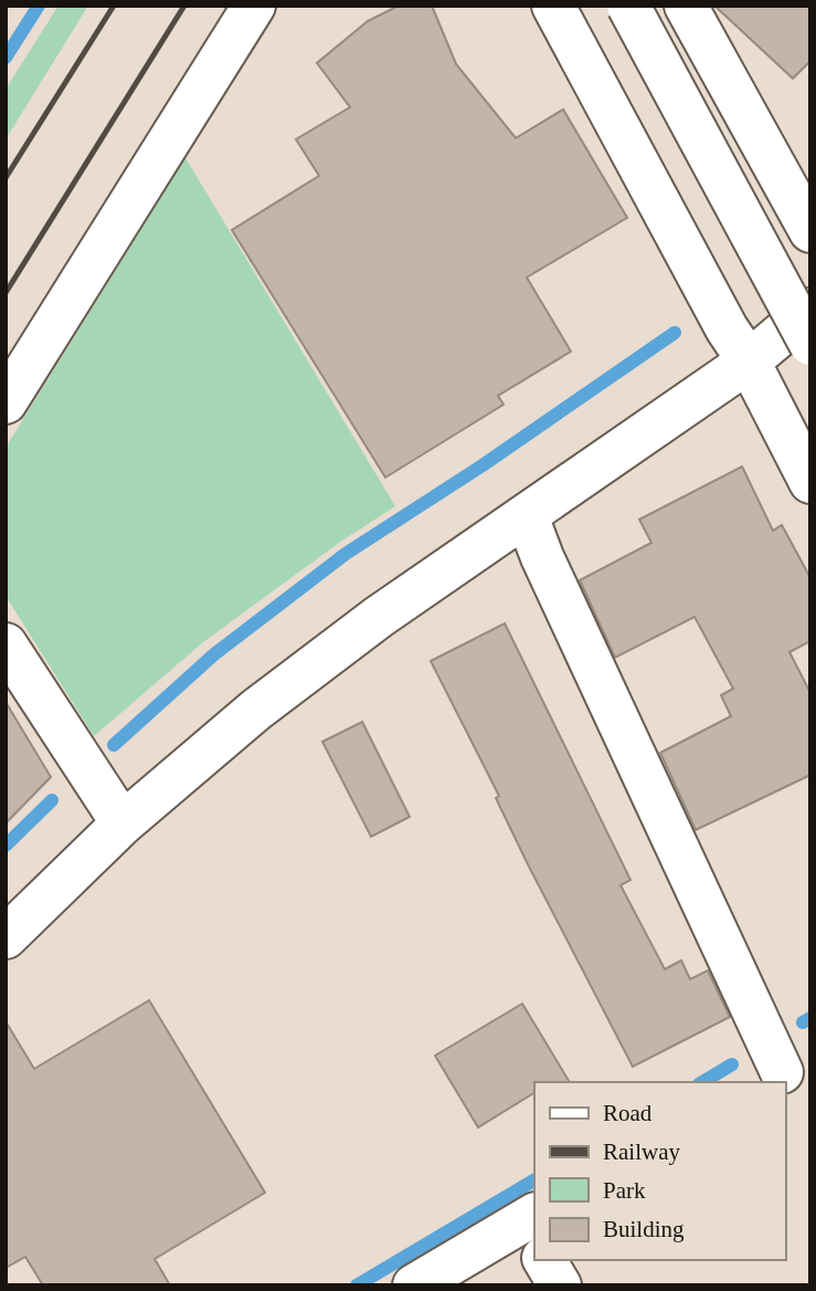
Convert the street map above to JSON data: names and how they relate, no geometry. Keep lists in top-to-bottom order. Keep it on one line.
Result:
{"legend":["Road","Railway","Park","Building"]}
